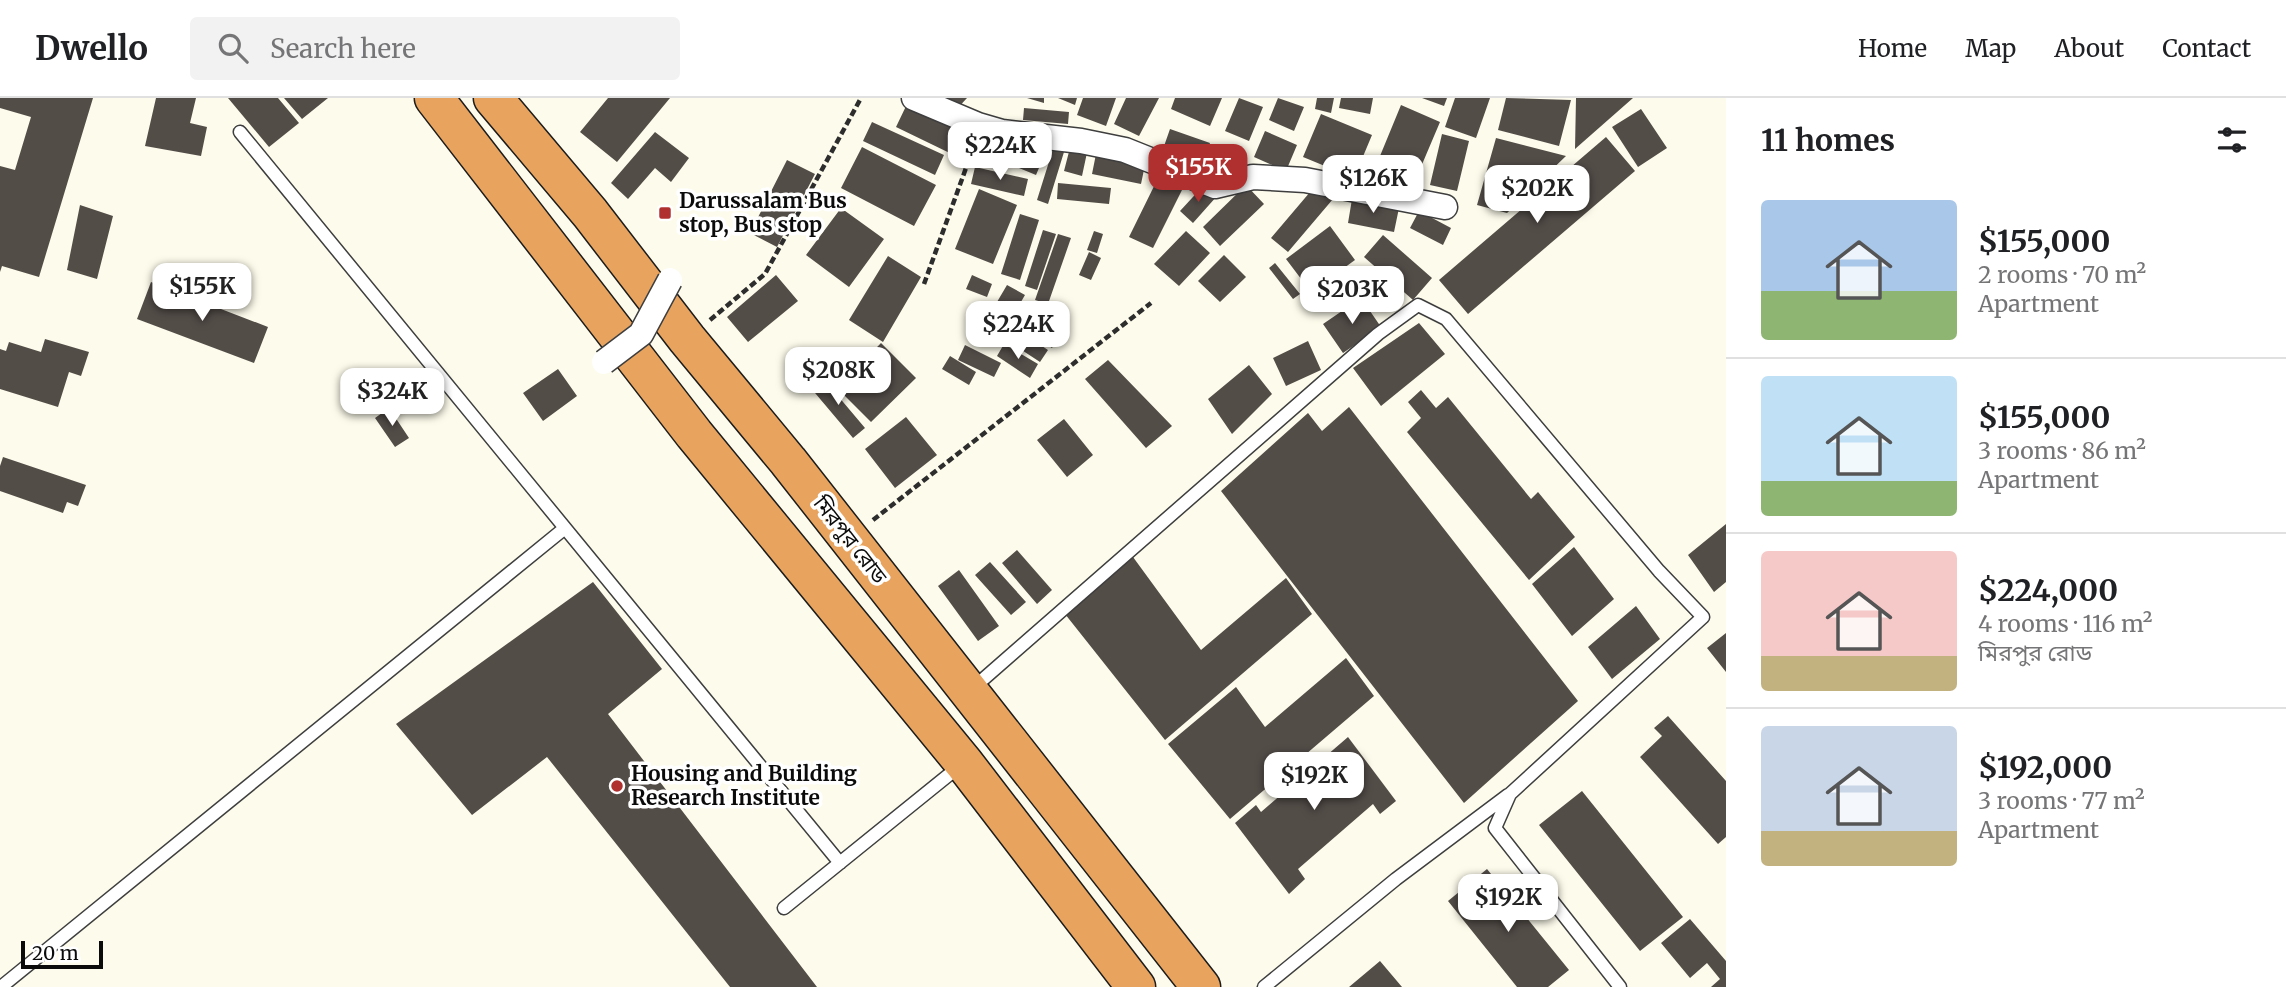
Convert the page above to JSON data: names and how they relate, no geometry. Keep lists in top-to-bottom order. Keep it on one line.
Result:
{"streets":{"highway":["মিরপুর রোড"]},"places":{"transit":["Darussalam Bus stop, Bus stop"],"other":["Housing and Building Research Institute"]},"scale_bar":"20 m","page":{"header":"Dwello","search":"Search here","nav":["Home","Map","About","Contact"],"heading":"11 homes","price":["$224K","$155K","$126K","$202K","$155K","$203K","$224K","$208K","$324K","$192K","$192K"],"list":[{"name":"$155,000","note":"2 rooms · 70 m² · Apartment"},{"name":"$155,000","note":"3 rooms · 86 m² · Apartment"},{"name":"$224,000","note":"4 rooms · 116 m² · মিরপুর রোড"},{"name":"$192,000","note":"3 rooms · 77 m² · Apartment"}],"scale":"20 m"}}
